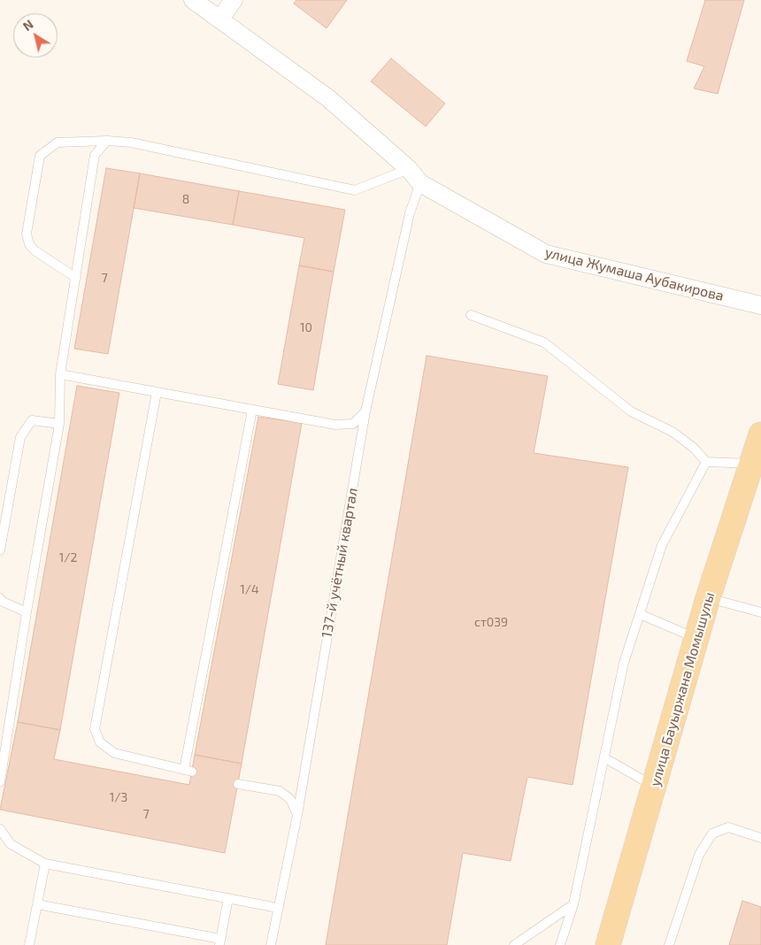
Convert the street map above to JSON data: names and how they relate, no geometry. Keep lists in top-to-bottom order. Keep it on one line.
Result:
{"streets":{"main road":["улица Бауыржана Момышулы"],"street":["улица Жумаша Аубакирова"],"lane":["137-й учётный квартал"]},"crossings":[["улица Жумаша Аубакирова","137-й учётный квартал"]],"house_numbers":["8","7","10","1/2","1/4","ст039","1/3","7"],"north":"top left"}
